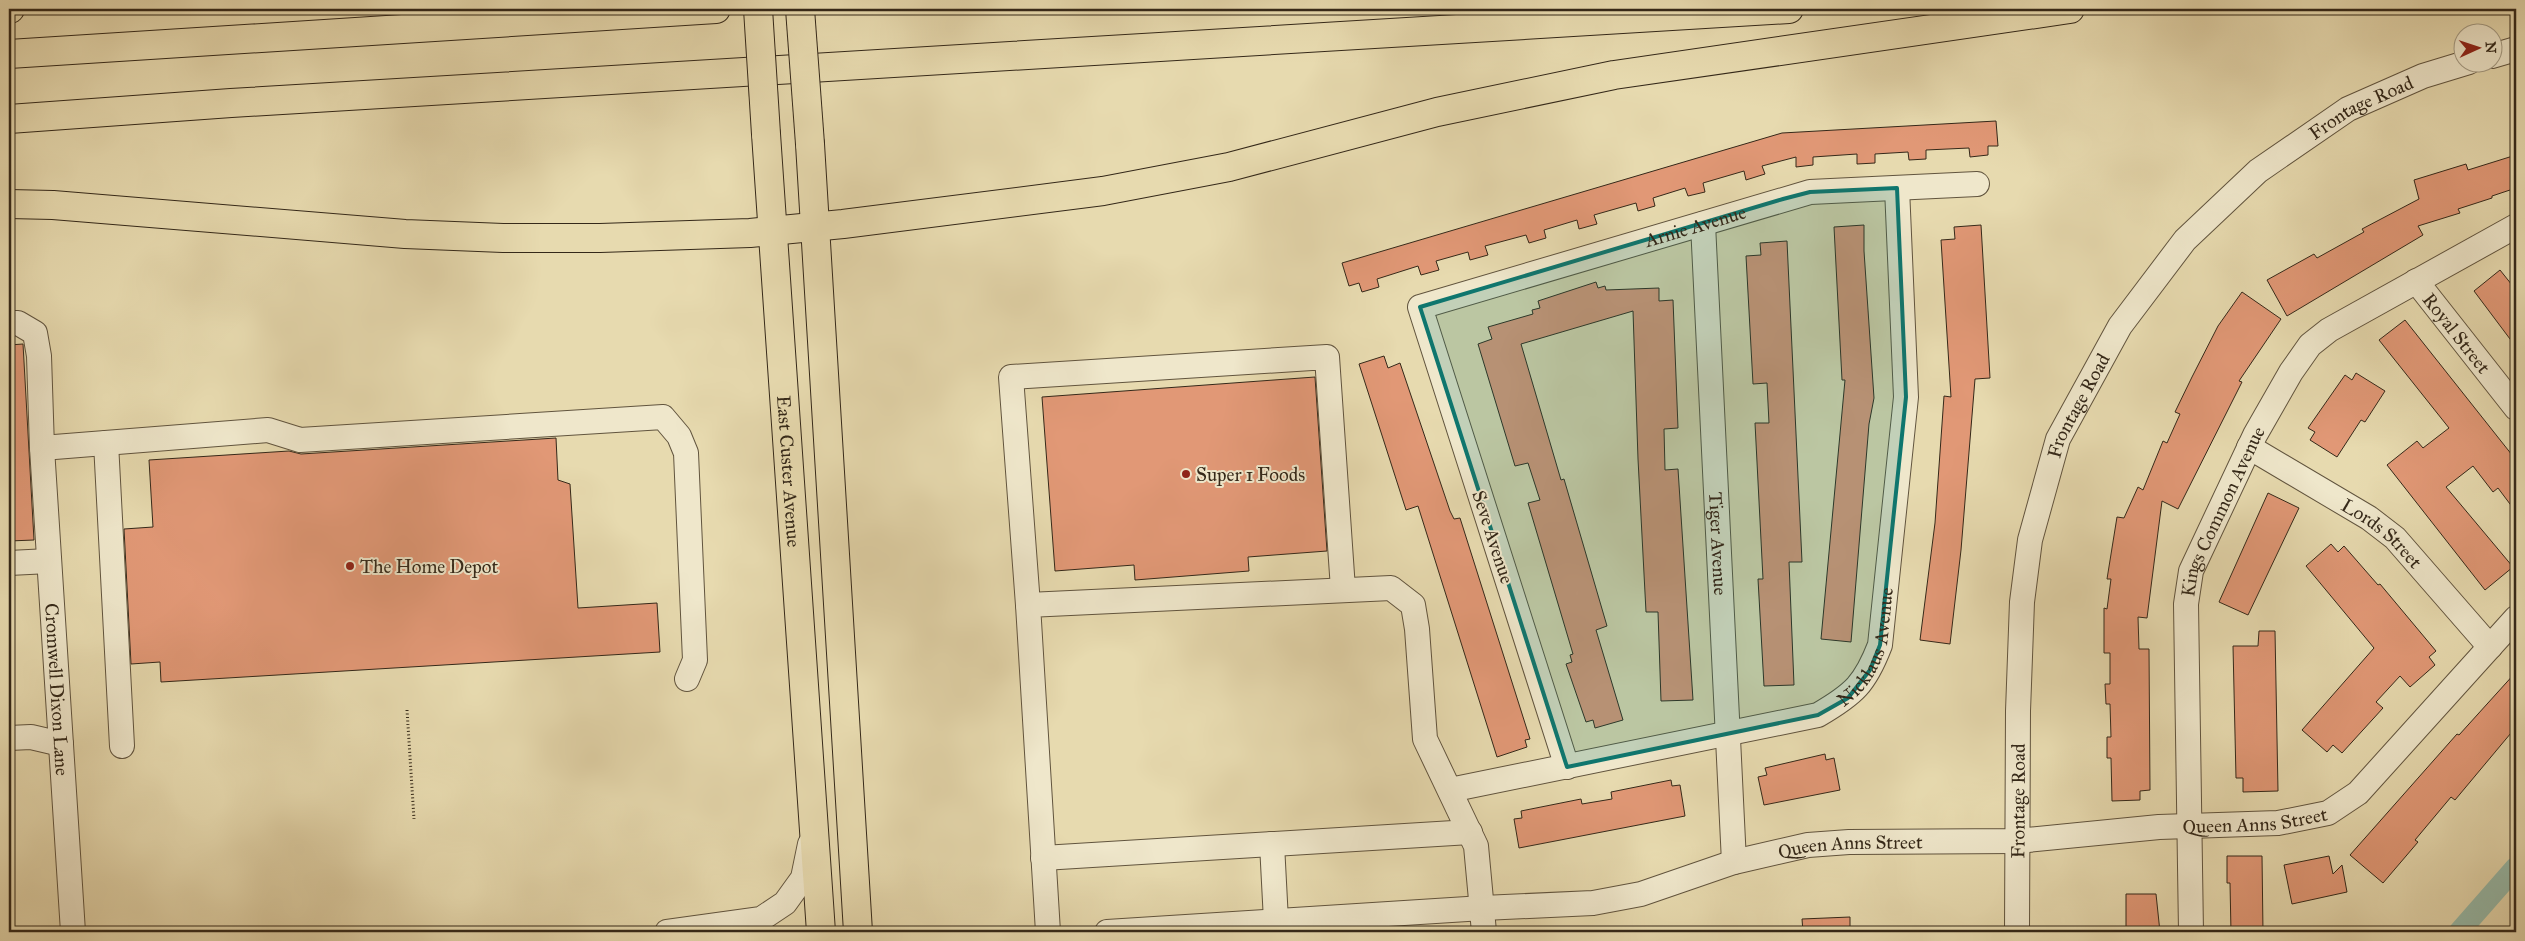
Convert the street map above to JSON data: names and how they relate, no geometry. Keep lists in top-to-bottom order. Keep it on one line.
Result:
{"streets":{"main road":["East Custer Avenue"],"street":["Frontage Road","Arnie Avenue","Royal Street","Kings Common Avenue","Lords Street","Seve Avenue","Tiger Avenue","Nicklaus Avenue","Cromwell Dixon Lane","Queen Anns Street"]},"crossings":[["Frontage Road","Queen Anns Street"],["Arnie Avenue","Seve Avenue"],["Arnie Avenue","Tiger Avenue"],["Arnie Avenue","Nicklaus Avenue"],["Royal Street","Kings Common Avenue"],["Kings Common Avenue","Lords Street"],["Kings Common Avenue","Queen Anns Street"],["Lords Street","Queen Anns Street"],["Seve Avenue","Nicklaus Avenue"],["Tiger Avenue","Nicklaus Avenue"],["Tiger Avenue","Queen Anns Street"]],"places":["Super 1 Foods","The Home Depot"],"north":"right"}
